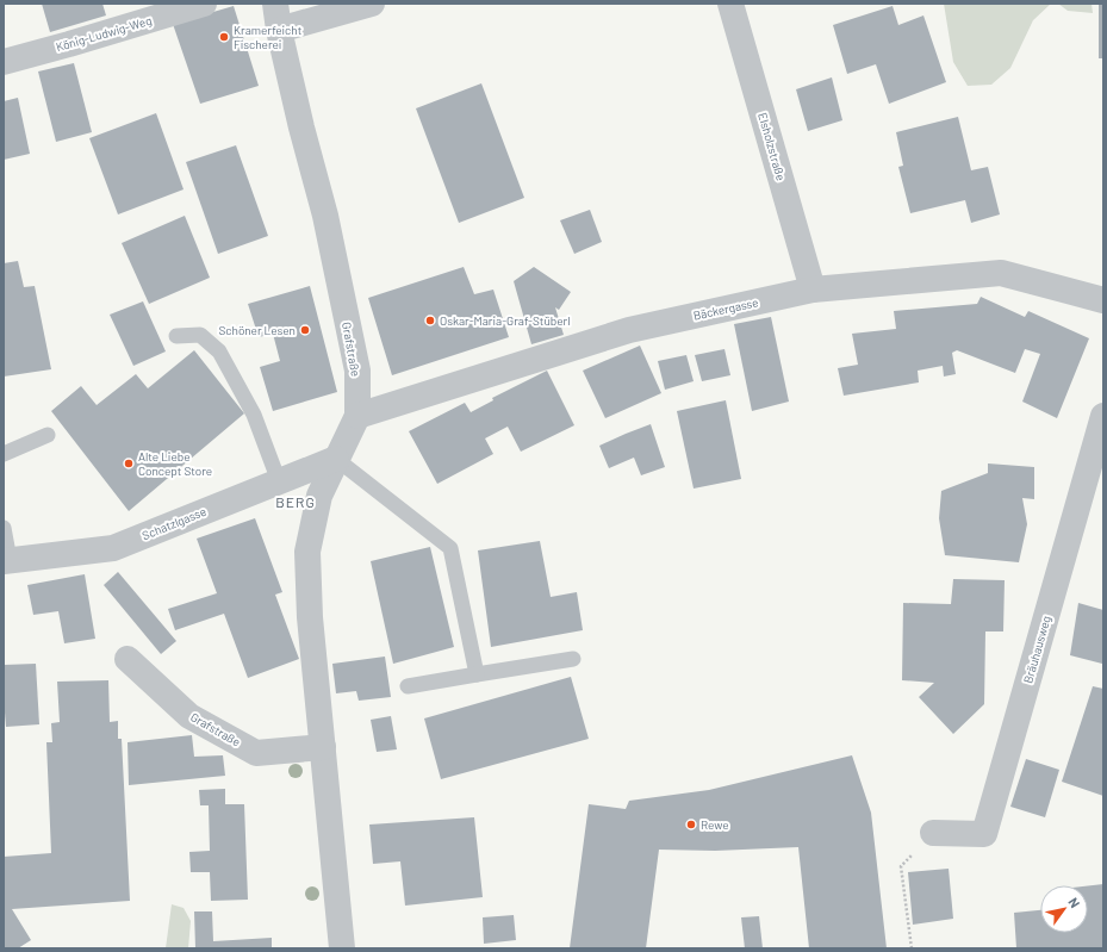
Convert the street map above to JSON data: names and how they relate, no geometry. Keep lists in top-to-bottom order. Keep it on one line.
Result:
{"streets":{"street":["König-Ludwig-Weg","Elsholzstraße","Bäckergasse","Grafstraße","Schatzlgasse","Bräuhausweg"]},"crossings":[["Elsholzstraße","Bäckergasse"],["Bäckergasse","Grafstraße"],["Grafstraße","Schatzlgasse"]],"districts":["BERG"],"places":["Kramerfeicht Fischerei","Oskar-Maria-Graf-Stüberl","Schöner Lesen","Alte Liebe Concept Store","Rewe"],"north":"top right"}
